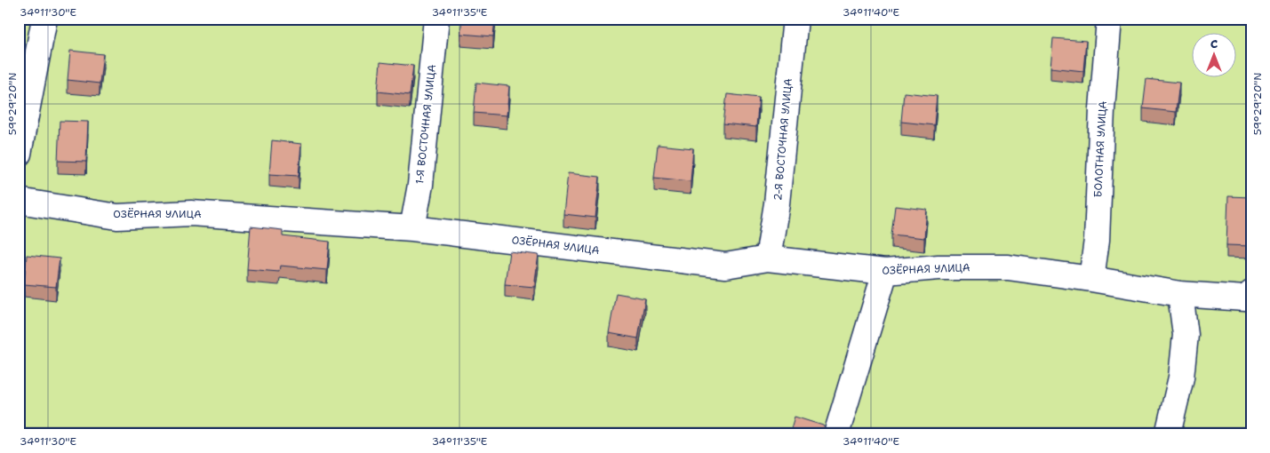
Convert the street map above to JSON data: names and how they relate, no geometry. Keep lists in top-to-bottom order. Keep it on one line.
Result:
{"streets":{"street":["1-Я ВОСТОЧНАЯ УЛИЦА","2-Я ВОСТОЧНАЯ УЛИЦА","БОЛОТНАЯ УЛИЦА","ОЗЁРНАЯ УЛИЦА"]},"crossings":[["1-Я ВОСТОЧНАЯ УЛИЦА","ОЗЁРНАЯ УЛИЦА"],["2-Я ВОСТОЧНАЯ УЛИЦА","ОЗЁРНАЯ УЛИЦА"],["БОЛОТНАЯ УЛИЦА","ОЗЁРНАЯ УЛИЦА"]],"north":"top","coordinates":["34°11'30\"E","34°11'35\"E","34°11'40\"E","59°29'20\"N"]}
